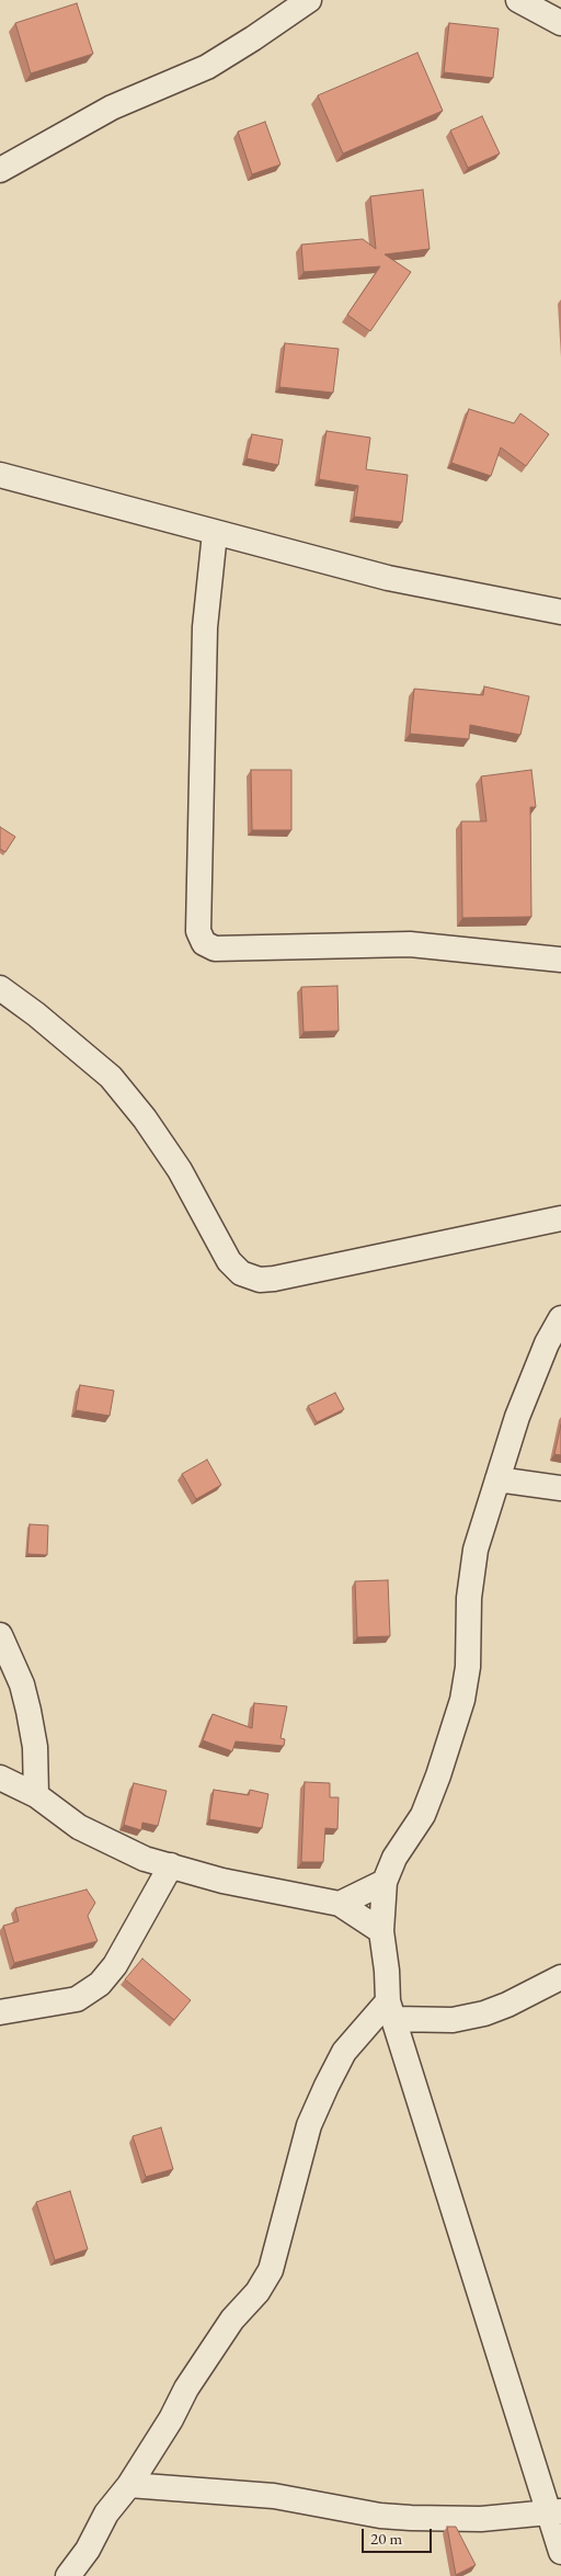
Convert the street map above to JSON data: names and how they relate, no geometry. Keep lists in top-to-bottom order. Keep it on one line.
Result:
{"scale_bar":"20 m"}
